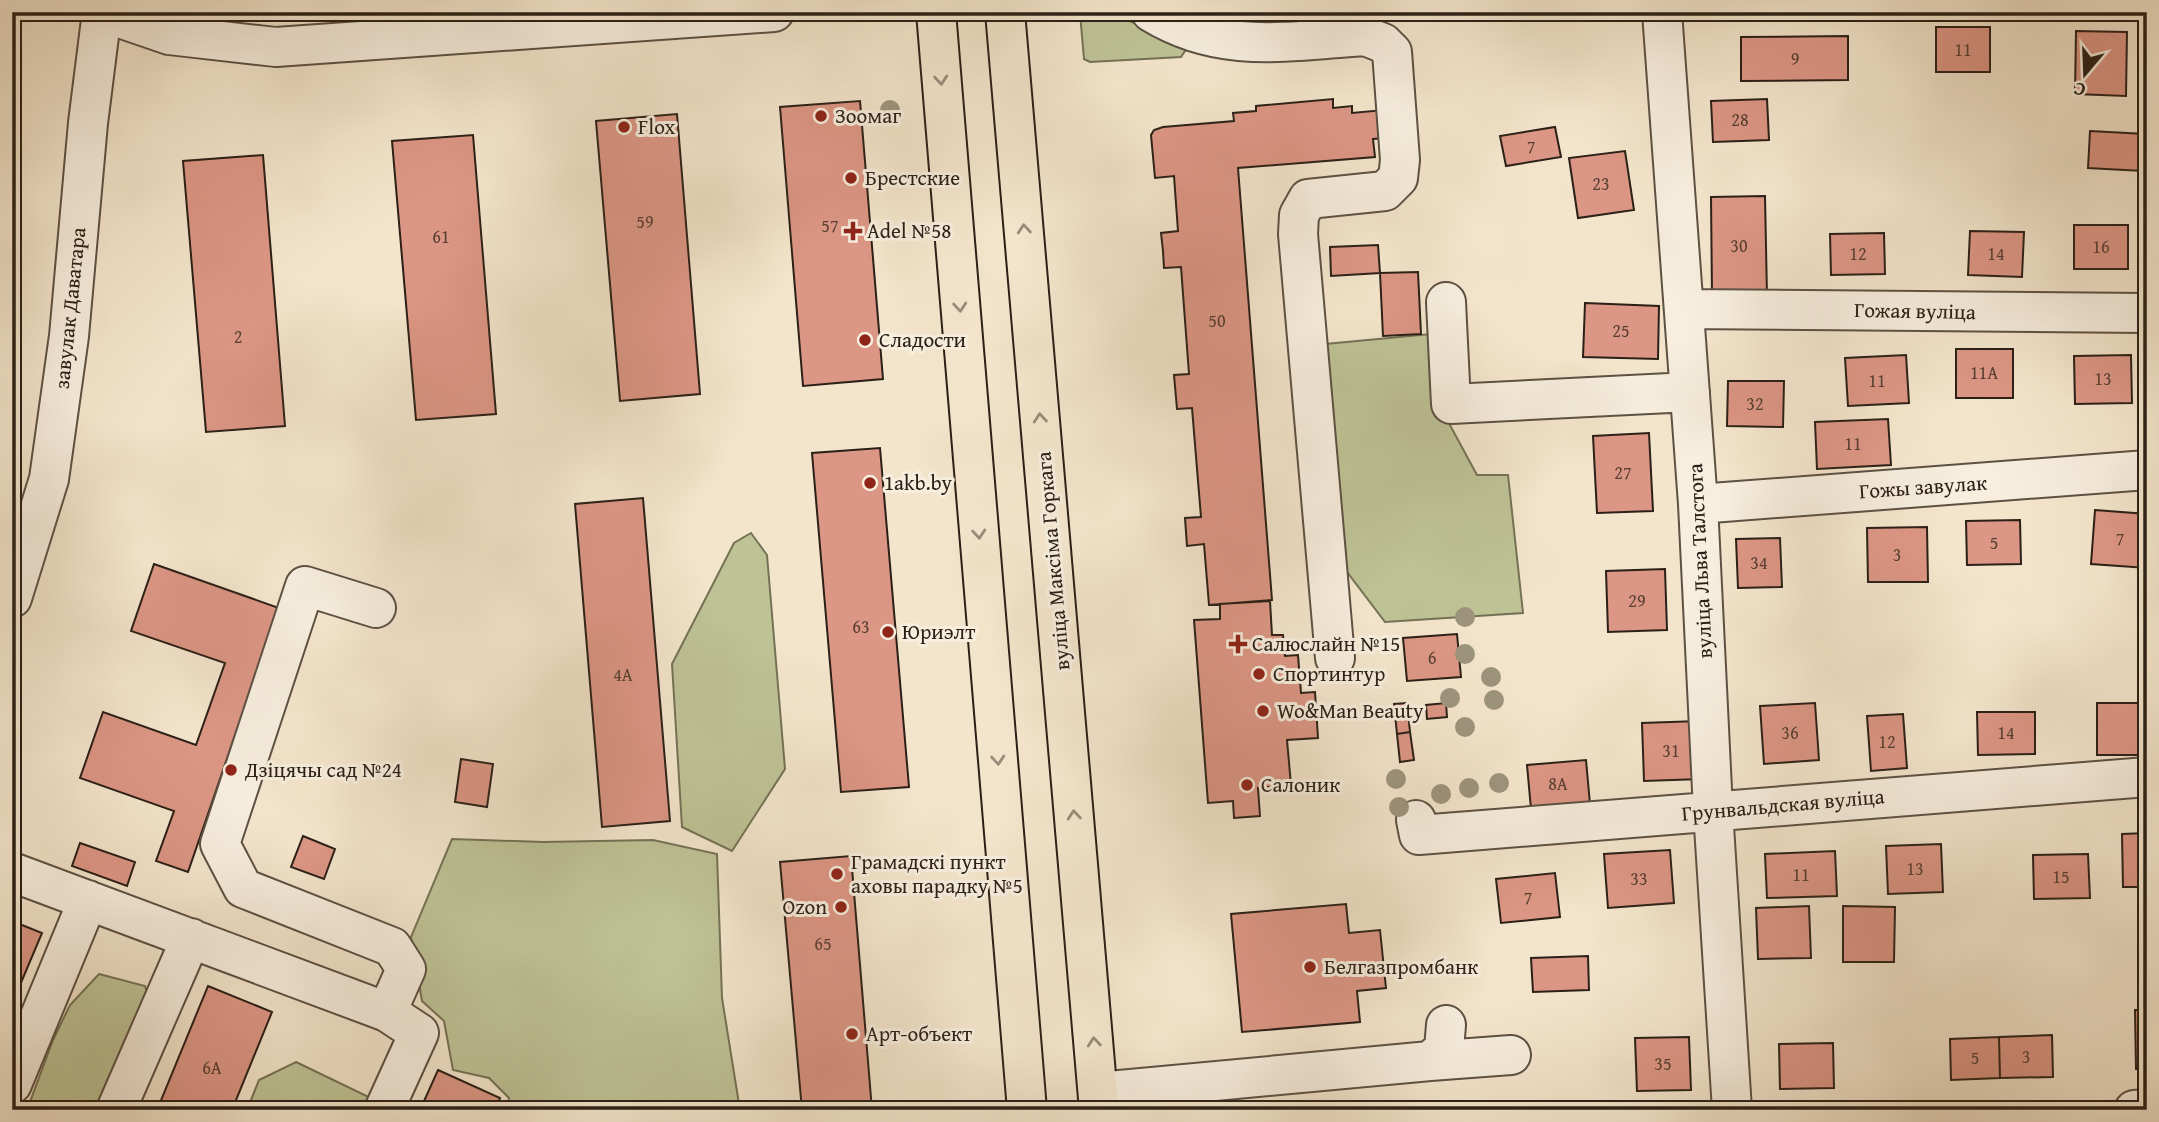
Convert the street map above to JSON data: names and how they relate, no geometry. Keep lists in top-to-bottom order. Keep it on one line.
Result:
{"streets":{"main road":["вуліца Максіма Горкага"],"street":["завулак Даватара","Гожая вуліца","Гожы завулак","вуліца Льва Талстога","Грунвальдская вуліца"]},"crossings":[["Гожая вуліца","вуліца Льва Талстога"],["Гожы завулак","вуліца Льва Талстога"],["вуліца Льва Талстога","Грунвальдская вуліца"]],"places":{"other":["Зоомаг","Flox","Брестские","Сладости","1akb.by","Юриэлт","Спортинтур","Wo&Man Beauty","Дзіцячы сад №24","Салоник","Грамадскі пункт аховы парадку №5","Ozon","Белгазпромбанк","Арт-объект"],"health":["Adel №58","Салюслайн №15"]},"house_numbers":["11","9","28","7","23","59","57","61","30","16","12","14","50","25","2","11А","13","11","32","11","27","7","5","3","34","29","63","6","4А","36","14","12","31","8А","13","11","15","33","7","65","3","5","35","6А"],"north":"bottom"}
